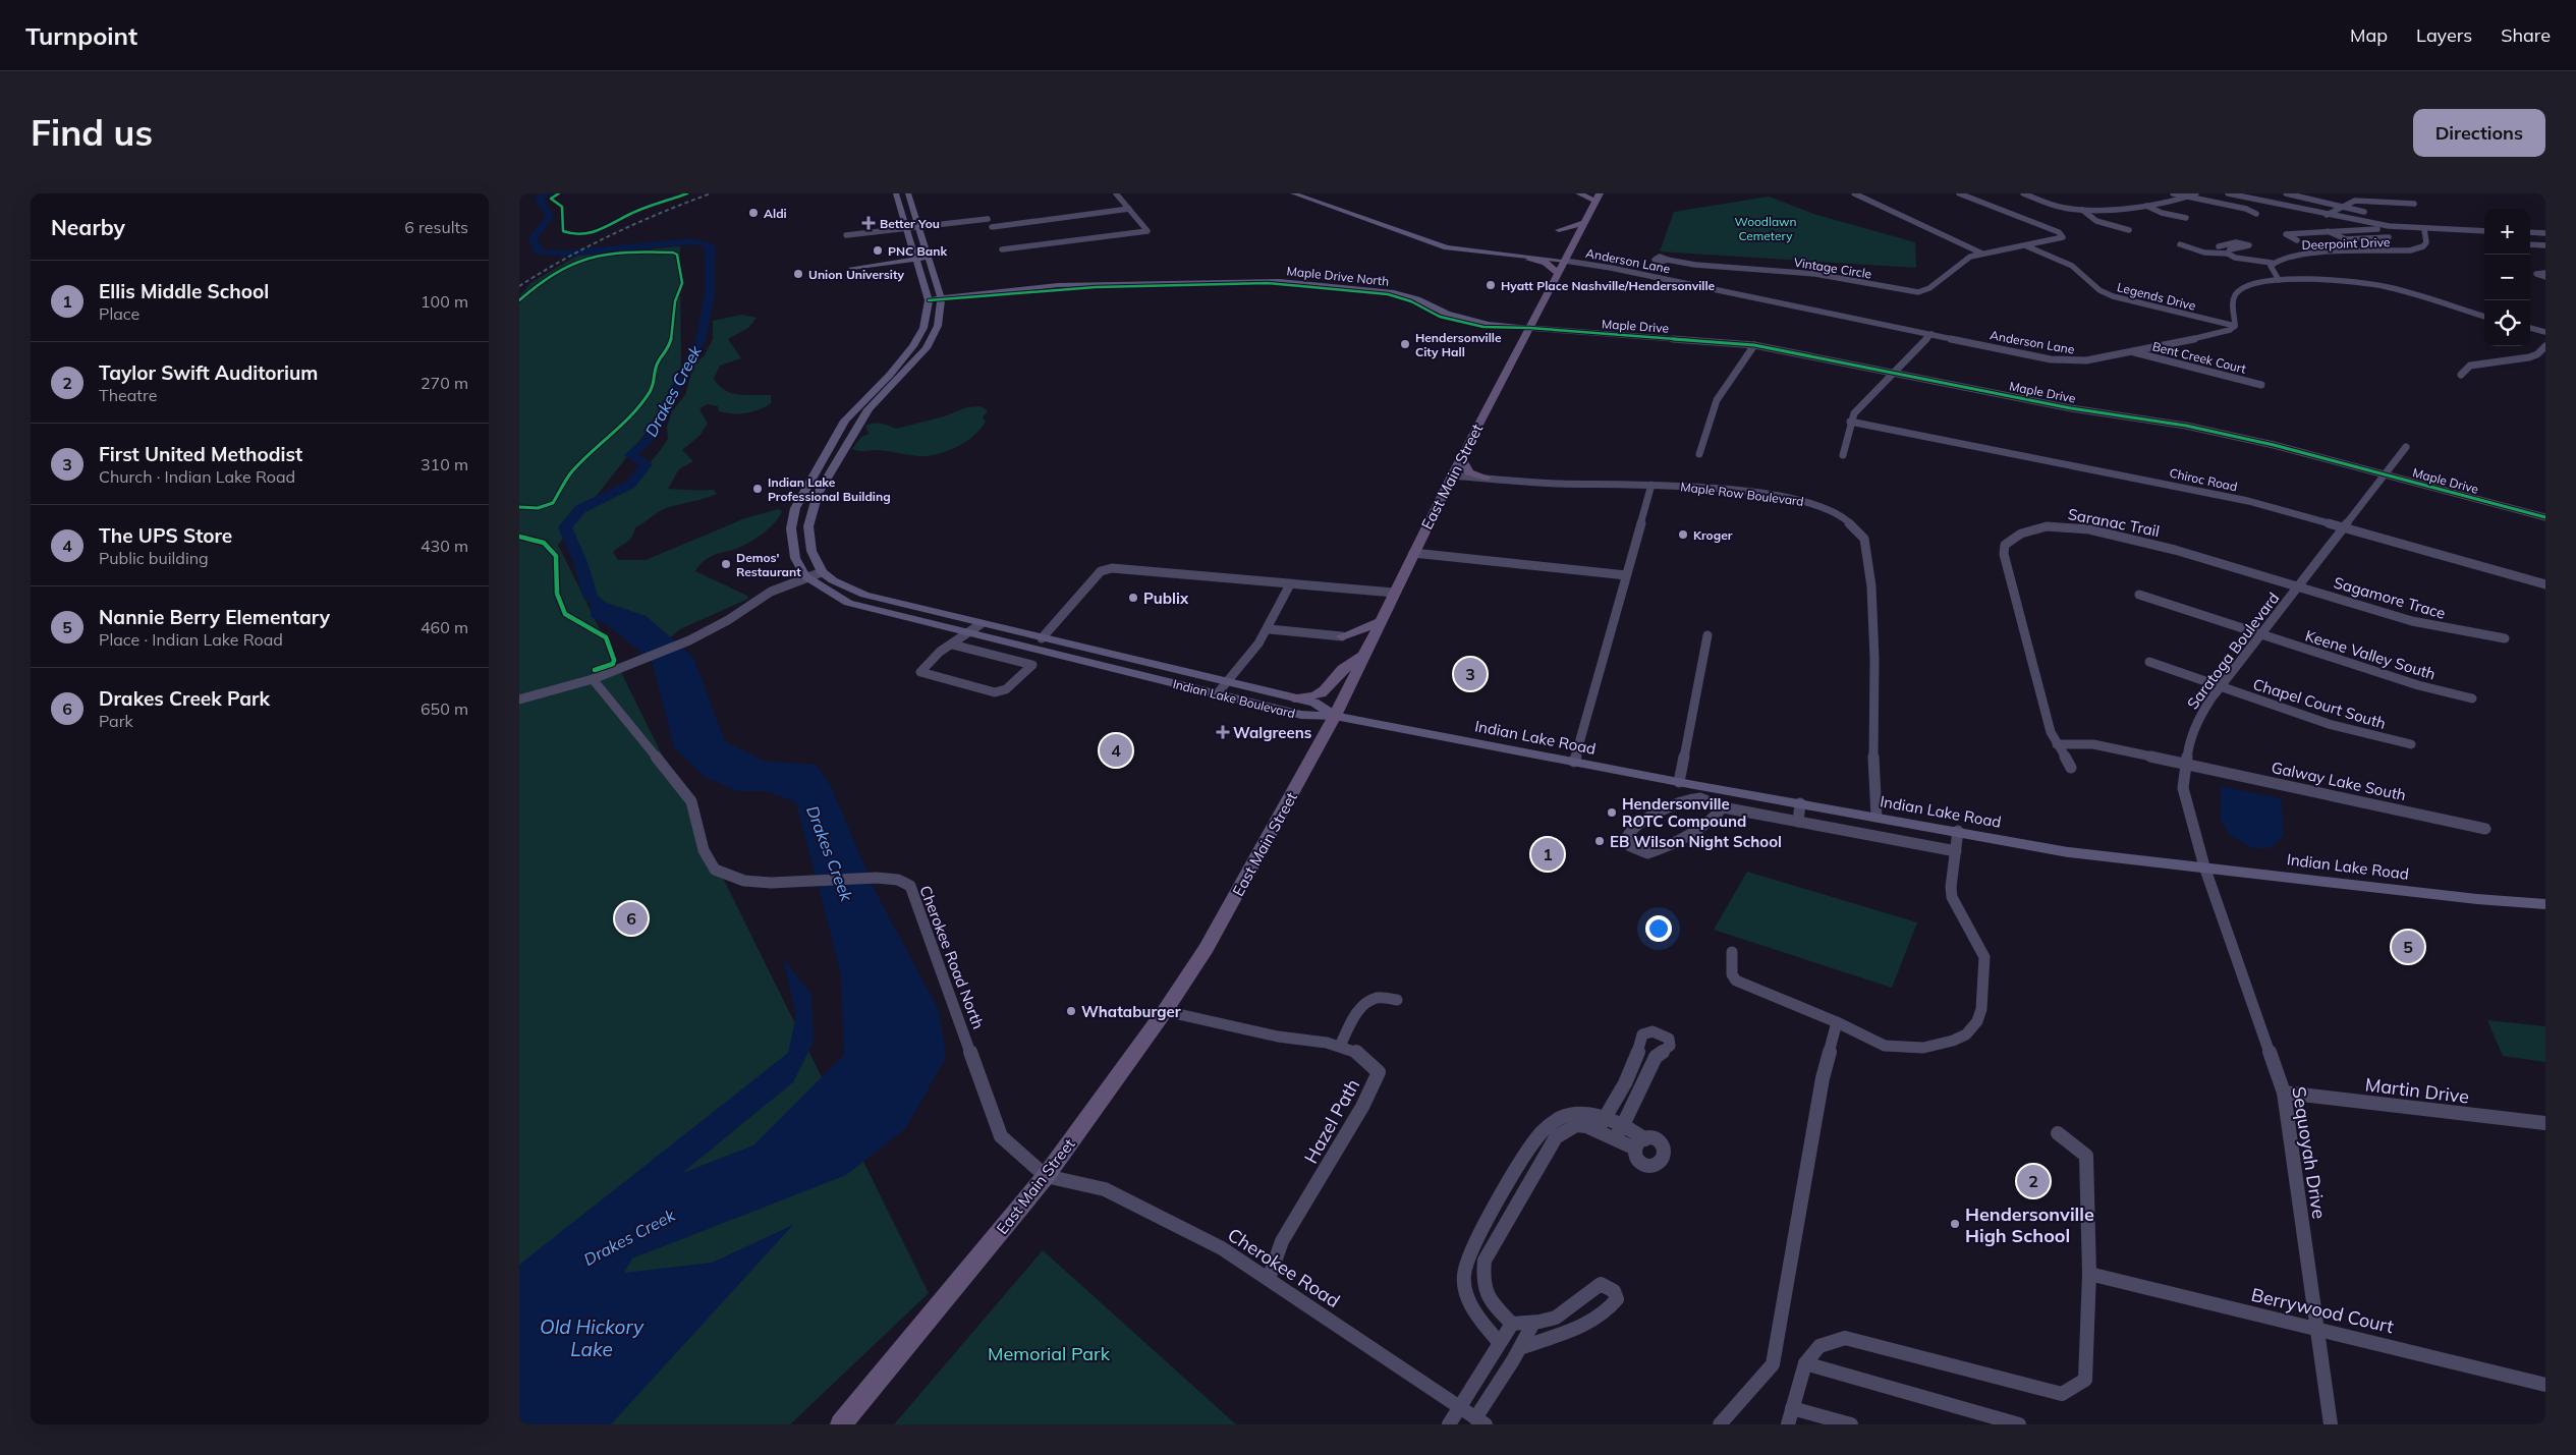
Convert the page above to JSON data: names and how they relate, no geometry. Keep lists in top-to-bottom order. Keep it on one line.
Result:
{"streets":{"main road":["Maple Drive North","East Main Street","Indian Lake Boulevard","Indian Lake Road"],"street":["Deerpoint Drive","Anderson Lane","Vintage Circle","Legends Drive","Maple Drive","Bent Creek Court","Chiroc Road","Maple Row Boulevard","Saranac Trail","Sagamore Trace","Saratoga Boulevard","Keene Valley South","Chapel Court South","Galway Lake South","Cherokee Road North","Martin Drive","Hazel Path","Sequoyah Drive","Cherokee Road","Berrywood Court"]},"crossings":[["Anderson Lane","Vintage Circle"],["Anderson Lane","Legends Drive"],["Anderson Lane","Bent Creek Court"],["Anderson Lane","East Main Street"],["Vintage Circle","Legends Drive"],["Maple Drive North","Maple Drive"],["Maple Drive North","East Main Street"],["Maple Drive","East Main Street"],["Maple Drive","Saratoga Boulevard"],["East Main Street","Maple Row Boulevard"],["East Main Street","Indian Lake Boulevard"],["East Main Street","Indian Lake Road"],["East Main Street","Cherokee Road North"],["East Main Street","Hazel Path"],["East Main Street","Cherokee Road"],["Chiroc Road","Saratoga Boulevard"],["Maple Row Boulevard","Indian Lake Road"],["Saranac Trail","Sagamore Trace"],["Saranac Trail","Saratoga Boulevard"],["Saranac Trail","Galway Lake South"],["Sagamore Trace","Saratoga Boulevard"],["Saratoga Boulevard","Keene Valley South"],["Saratoga Boulevard","Chapel Court South"],["Saratoga Boulevard","Indian Lake Road"],["Saratoga Boulevard","Galway Lake South"],["Saratoga Boulevard","Sequoyah Drive"],["Indian Lake Boulevard","Indian Lake Road"],["Indian Lake Road","Sequoyah Drive"],["Cherokee Road North","Cherokee Road"],["Martin Drive","Sequoyah Drive"],["Hazel Path","Cherokee Road"],["Sequoyah Drive","Berrywood Court"]],"water":["Drakes Creek","Old Hickory Lake"],"parks":["Woodlawn Cemetery","Memorial Park"],"places":{"other":["Aldi","PNC Bank","Union University","Hyatt Place Nashville/Hendersonville","Hendersonville City Hall","Indian Lake Professional Building","Kroger","Demos' Restaurant","Publix","Hendersonville ROTC Compound","EB Wilson Night School","Whataburger","Hendersonville High School"],"health":["Better You","Walgreens"]},"page":{"header":"Turnpoint","nav":["Map","Layers","Share"],"buttons":"Directions","title":"Find us","heading":["Nearby","6 results"],"map_buttons":["+","−"],"list":[{"mark":"1","name":"Ellis Middle School","note":"Place","value":"100 m"},{"mark":"2","name":"Taylor Swift Auditorium","note":"Theatre","value":"270 m"},{"mark":"3","name":"First United Methodist","note":"Church · Indian Lake Road","value":"310 m"},{"mark":"4","name":"The UPS Store","note":"Public building","value":"430 m"},{"mark":"5","name":"Nannie Berry Elementary","note":"Place · Indian Lake Road","value":"460 m"},{"mark":"6","name":"Drakes Creek Park","note":"Park","value":"650 m"}],"pins":["3","4","1","6","5","2"]}}
